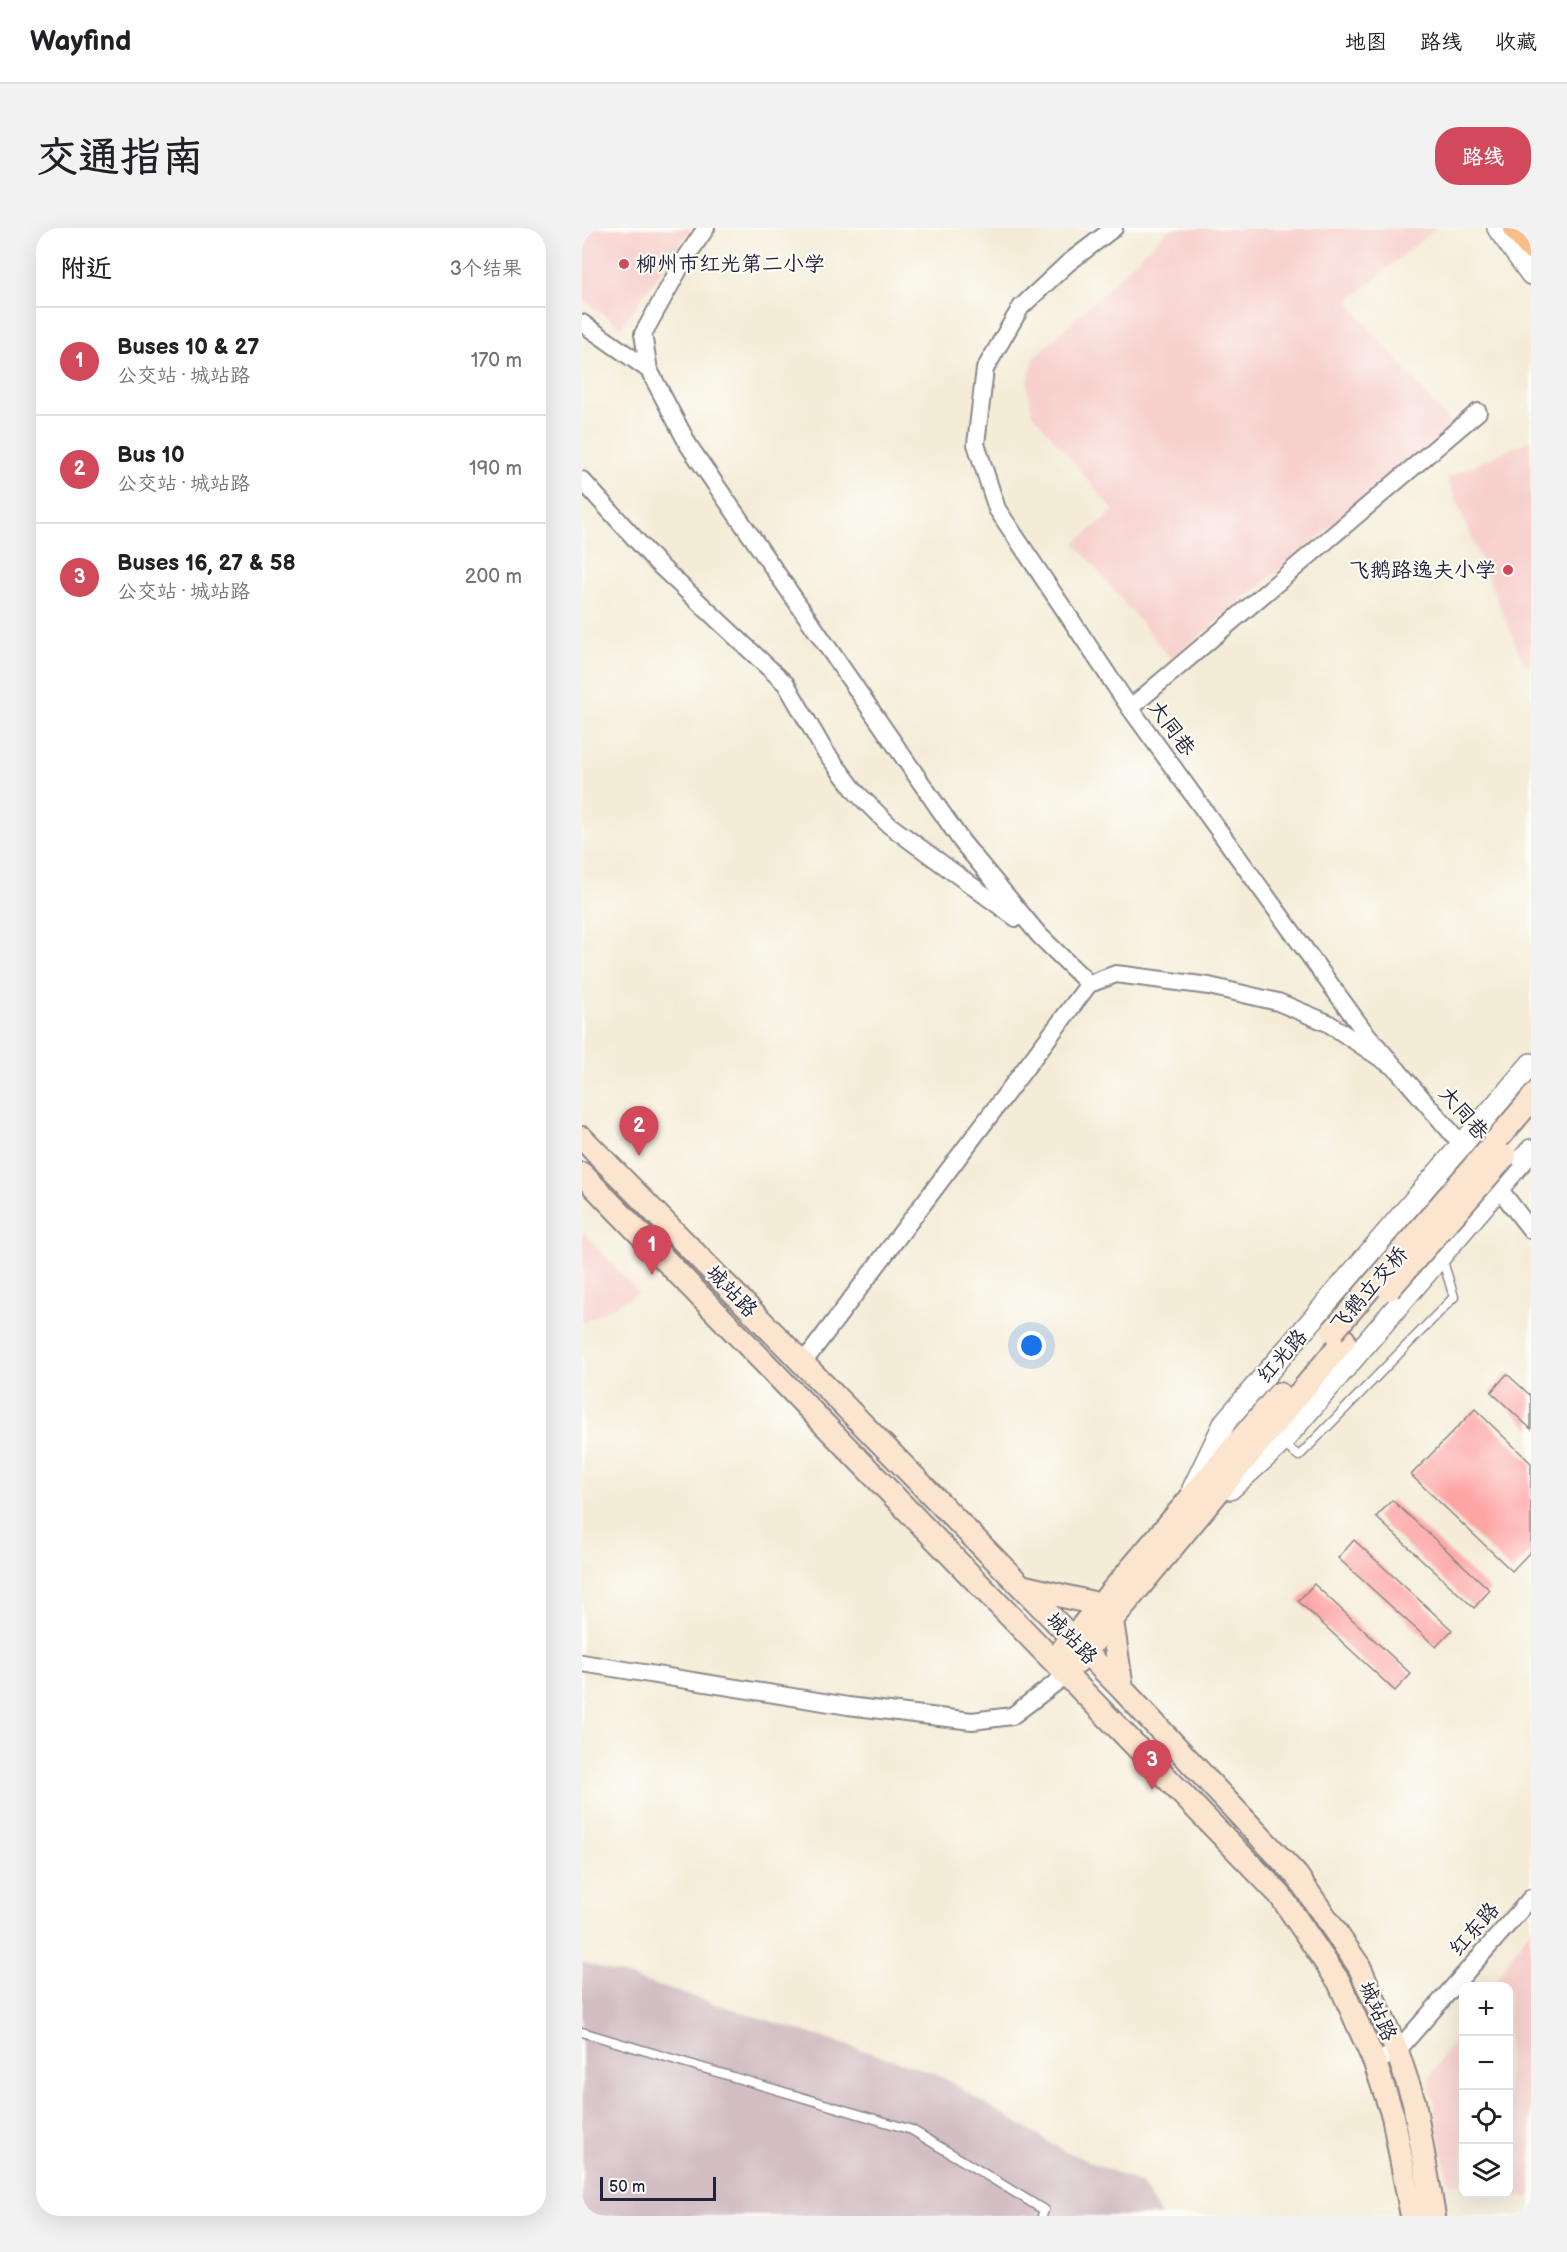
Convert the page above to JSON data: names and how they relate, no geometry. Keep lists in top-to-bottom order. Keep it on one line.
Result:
{"streets":{"main road":["飞鹅立交桥","城站路","红光路"],"street":["大同巷","红东路"]},"crossings":[["大同巷","红光路"],["飞鹅立交桥","红光路"],["城站路","红光路"],["城站路","红东路"]],"places":["柳州市红光第二小学","飞鹅路逸夫小学"],"scale_bar":"50 m","page":{"header":"Wayfind","nav":["地图","路线","收藏"],"buttons":"路线","title":"交通指南","heading":["附近","3个结果"],"list":[{"mark":"1","name":"Buses 10 & 27","note":"公交站 · 城站路","value":"170 m"},{"mark":"2","name":"Bus 10","note":"公交站 · 城站路","value":"190 m"},{"mark":"3","name":"Buses 16, 27 & 58","note":"公交站 · 城站路","value":"200 m"}],"pins":["2","1","3"],"map_buttons":["+","−"],"scale":"50 m"}}
